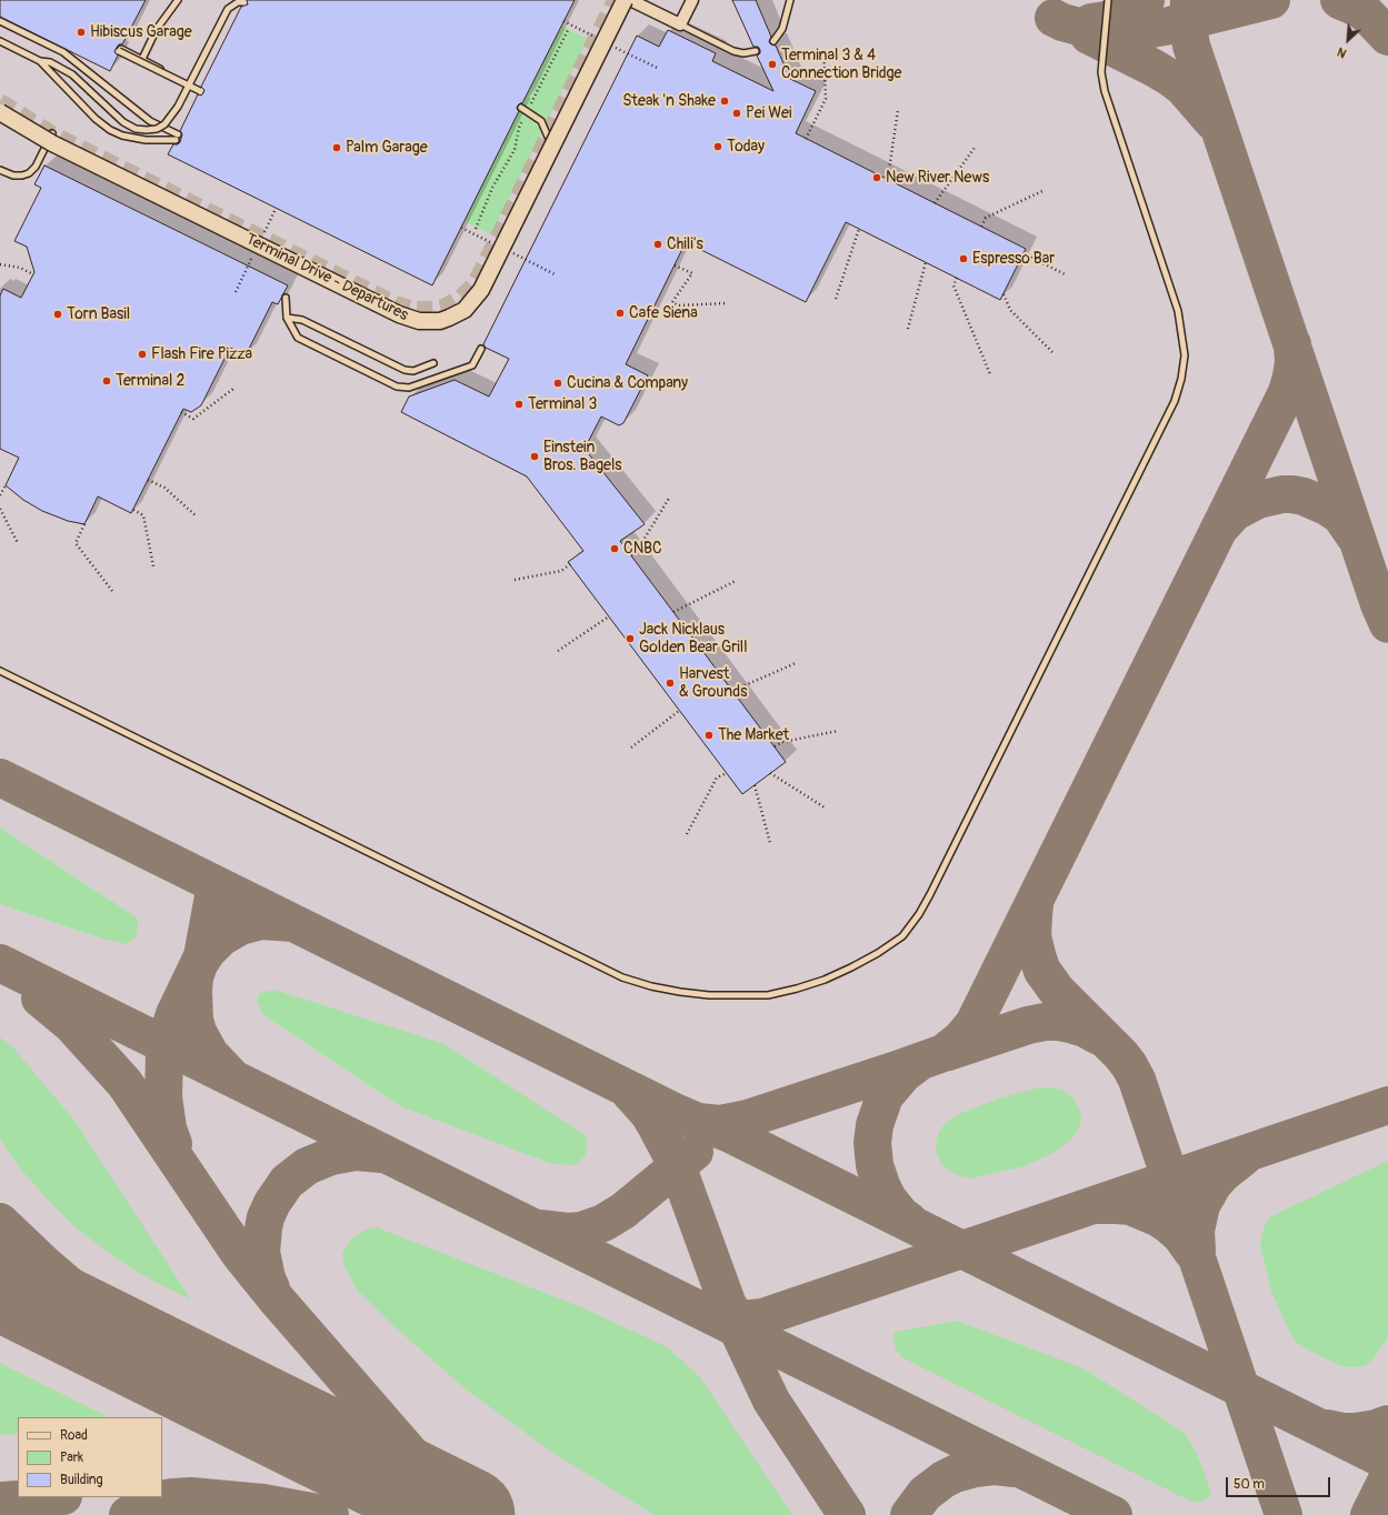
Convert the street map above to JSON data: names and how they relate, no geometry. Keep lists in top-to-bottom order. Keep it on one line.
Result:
{"streets":{"street":["Terminal Drive - Departures"]},"places":["Hibiscus Garage","Terminal 3 & 4 Connection Bridge","Steak 'n Shake","Pei Wei","Today","Palm Garage","New River News","Chili's","Espresso Bar","Cafe Siena","Torn Basil","Flash Fire Pizza","Terminal 2","Cucina & Company","Terminal 3","Einstein Bros. Bagels","CNBC","Jack Nicklaus Golden Bear Grill","Harvest & Grounds","The Market"],"legend":["Road","Park","Building"],"scale_bar":"50 m","north":"bottom left"}
